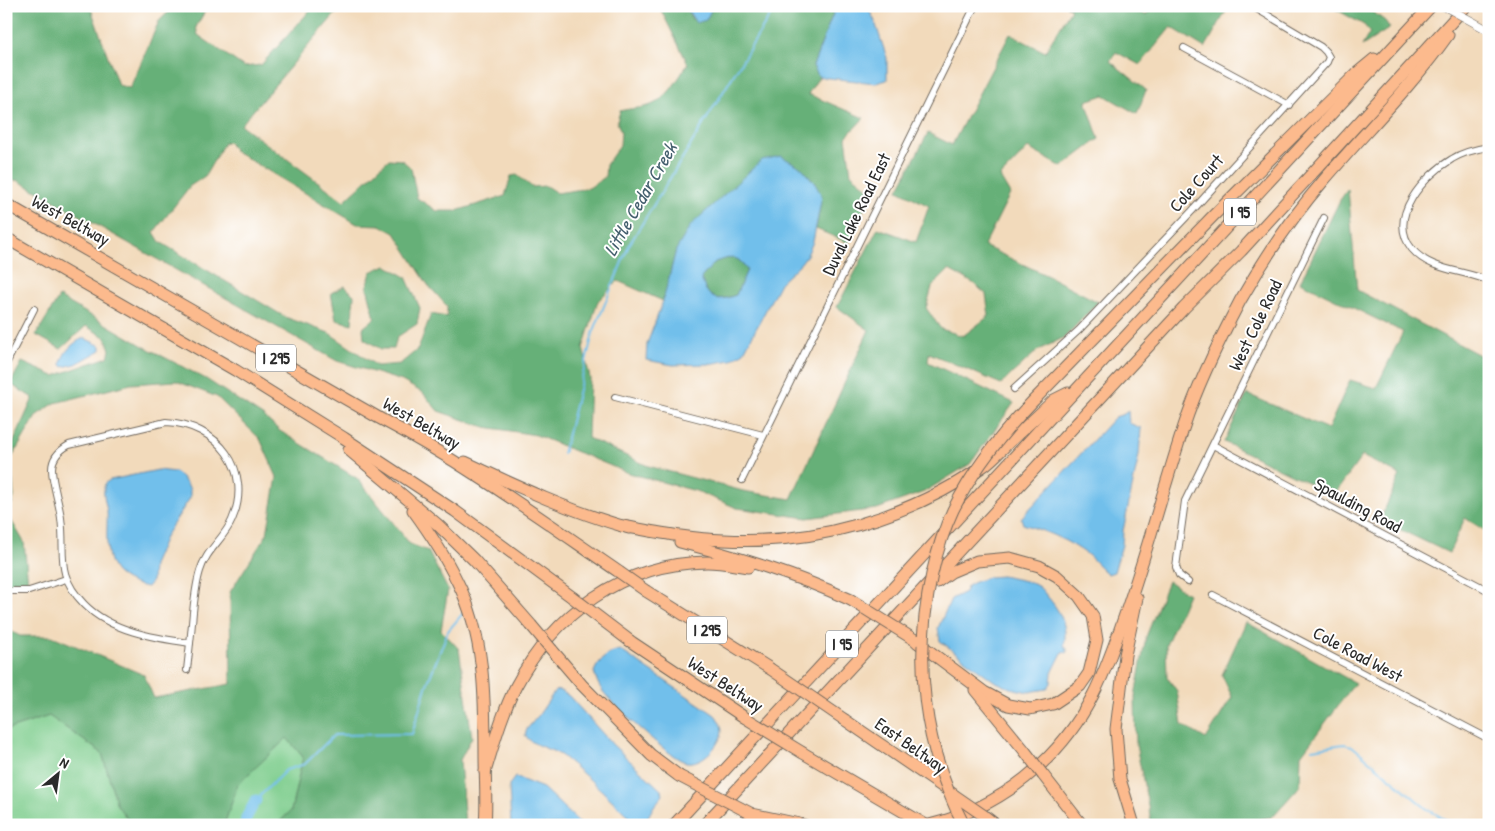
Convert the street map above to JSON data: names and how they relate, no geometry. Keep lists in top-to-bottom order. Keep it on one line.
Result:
{"streets":{"highway":["I 95","West Beltway","I 295","East Beltway"],"street":["Cole Court","Duval Lake Road East","West Cole Road","Spaulding Road","Cole Road West"]},"crossings":[["West Beltway","East Beltway"],["West Cole Road","Spaulding Road"]],"water":["Little Cedar Creek"],"north":"top right"}
